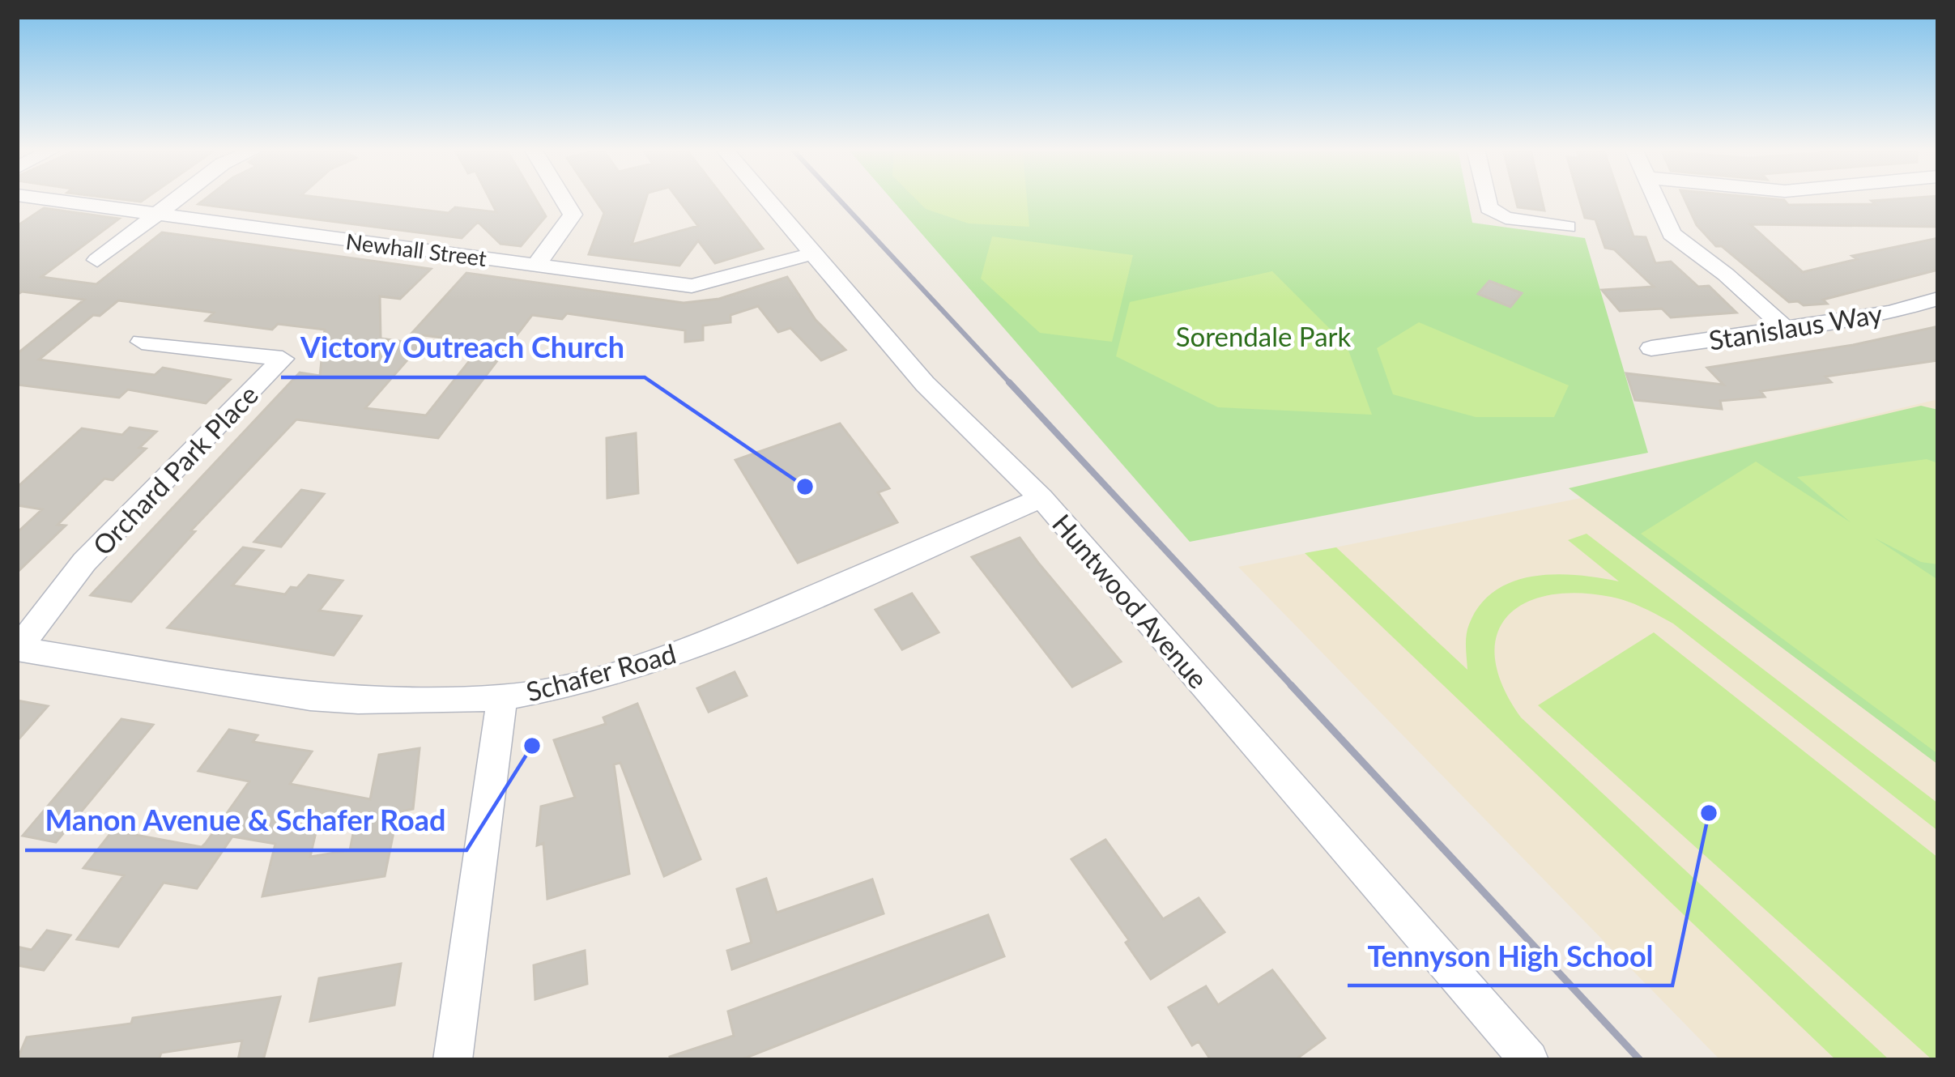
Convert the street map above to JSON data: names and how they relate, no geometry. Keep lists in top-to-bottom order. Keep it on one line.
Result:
{"streets":{"street":["Newhall Street","Stanislaus Way","Orchard Park Place","Huntwood Avenue","Schafer Road"]},"crossings":[["Newhall Street","Huntwood Avenue"],["Orchard Park Place","Schafer Road"],["Huntwood Avenue","Schafer Road"]],"parks":["Sorendale Park"],"places":["Victory Outreach Church","Manon Avenue & Schafer Road","Tennyson High School"]}
